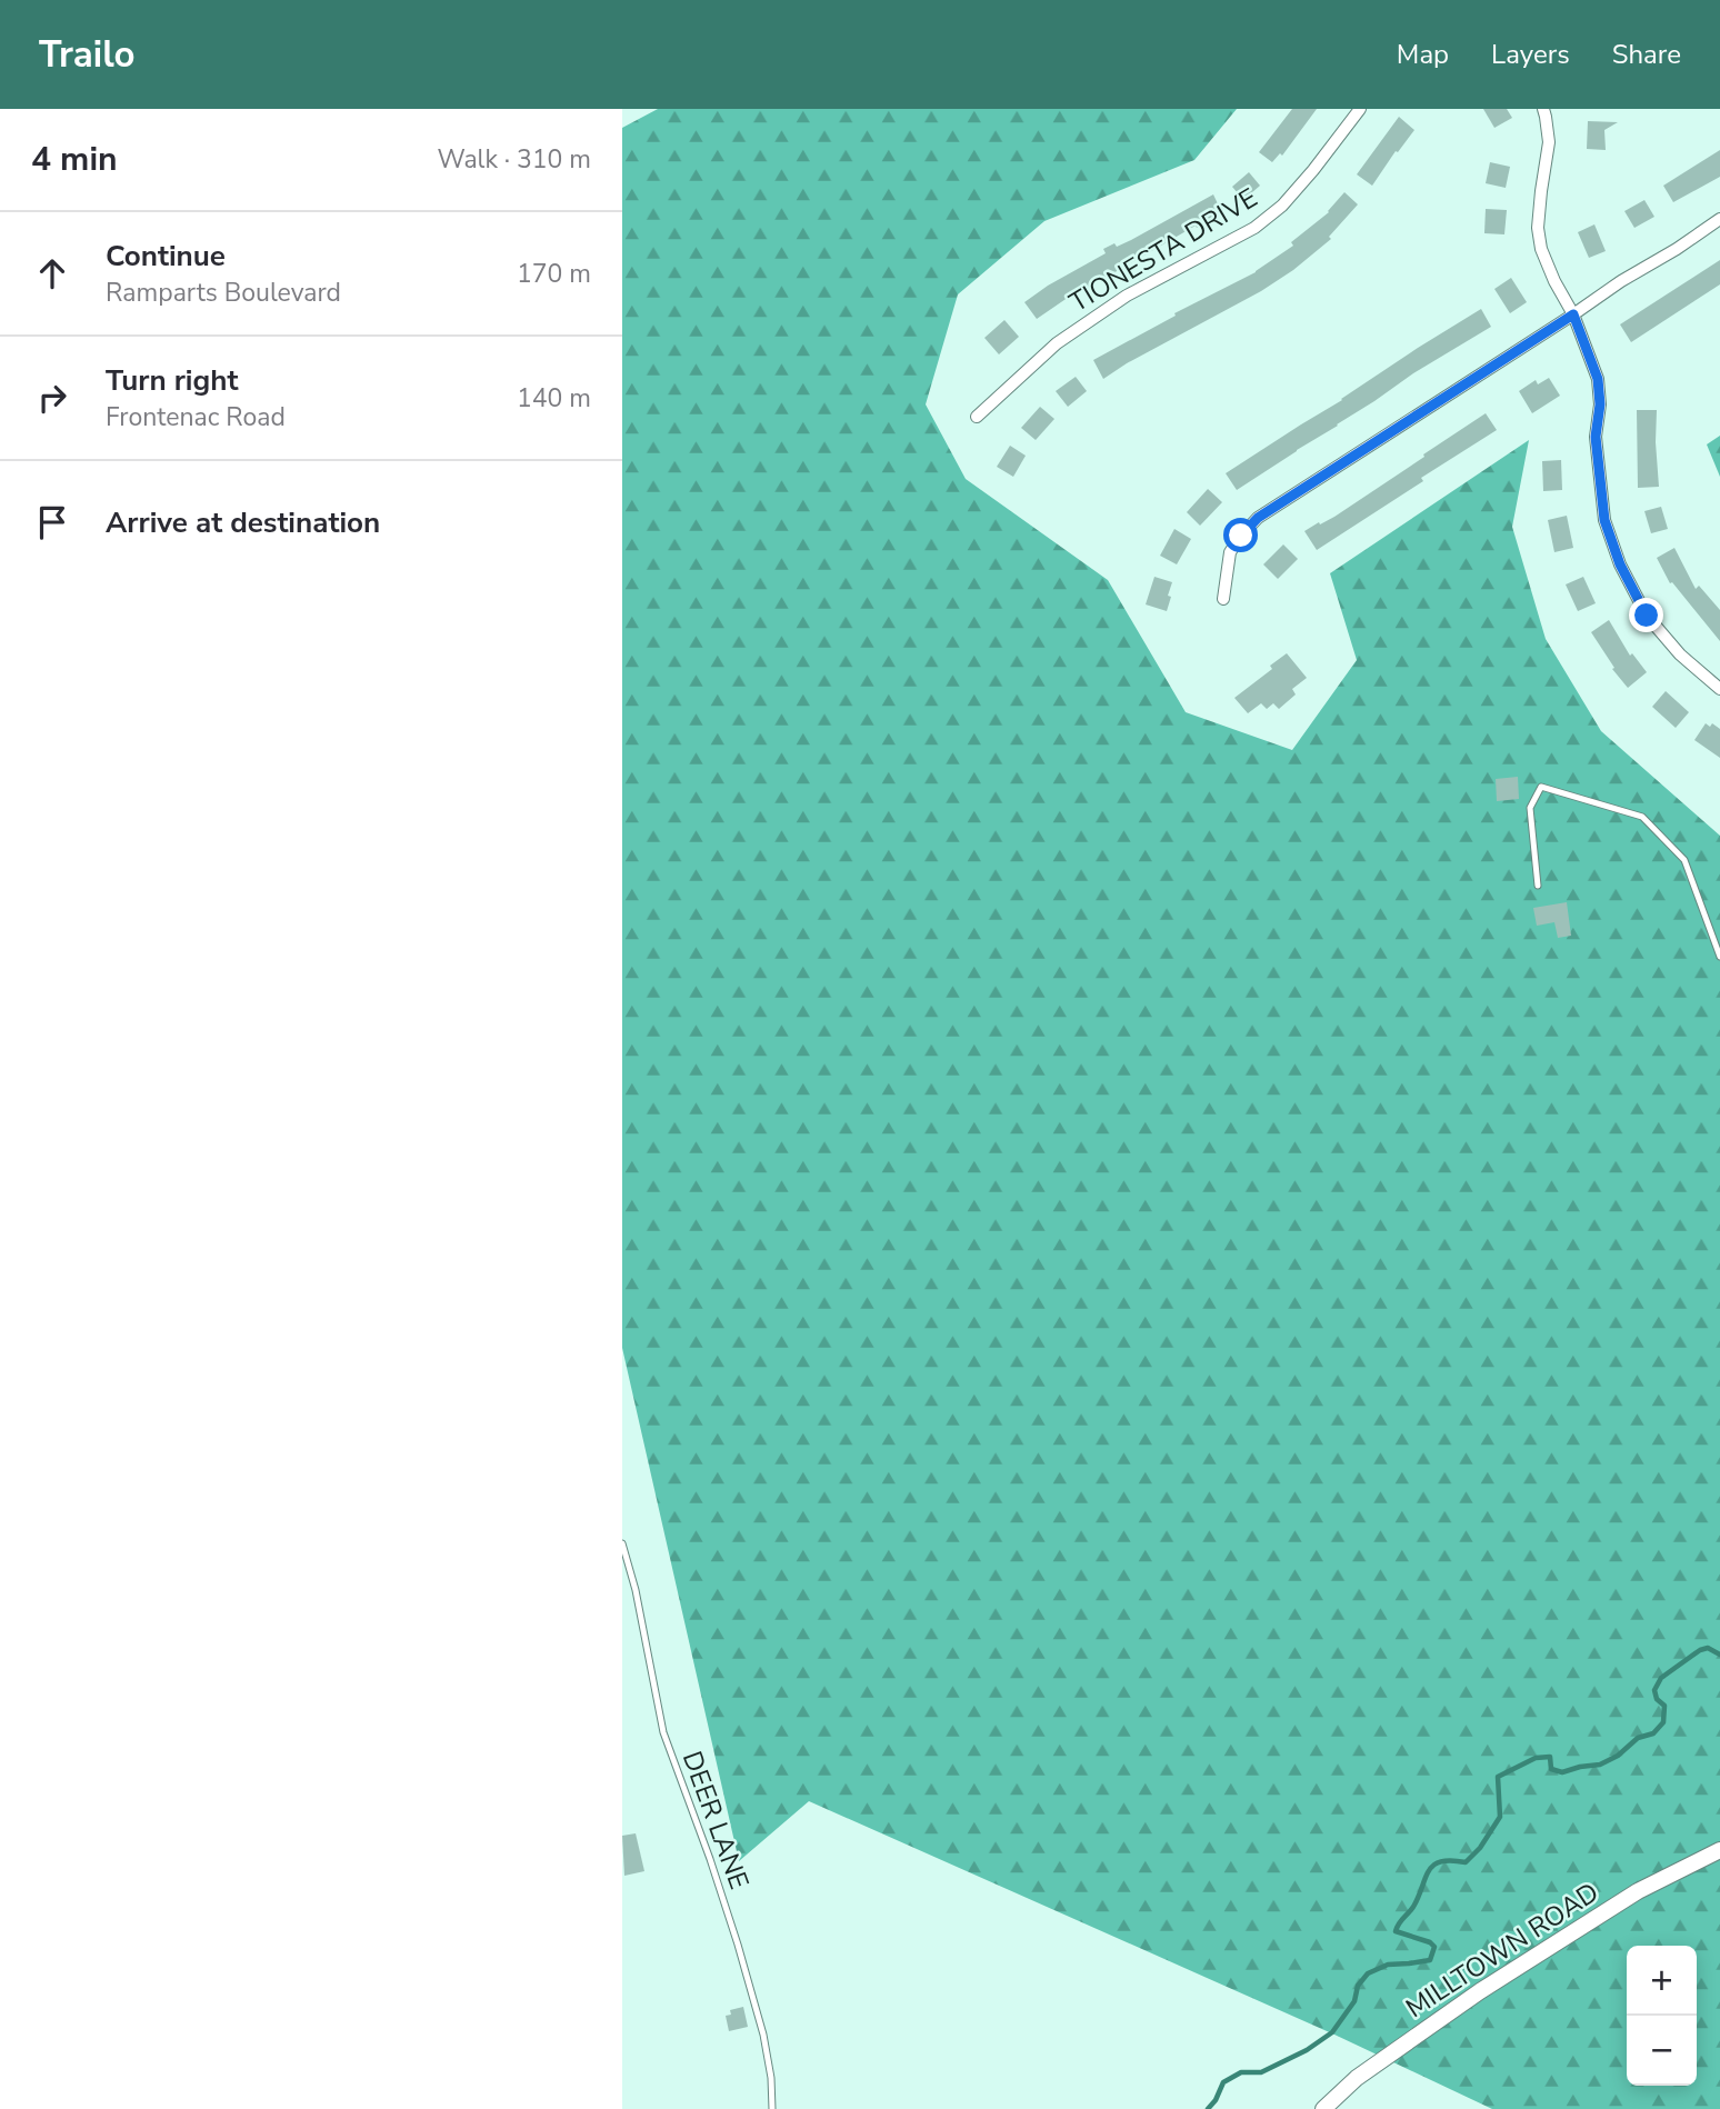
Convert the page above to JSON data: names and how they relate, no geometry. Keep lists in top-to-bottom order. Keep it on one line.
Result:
{"streets":{"street":["TIONESTA DRIVE","MILLTOWN ROAD"],"lane":["DEER LANE"]},"page":{"header":"Trailo","nav":["Map","Layers","Share"],"heading":["4 min","Walk · 310 m"],"list":[["Continue","Ramparts Boulevard","170 m"],["Turn right","Frontenac Road","140 m"],"Arrive at destination"],"map_buttons":["+","−"]}}
